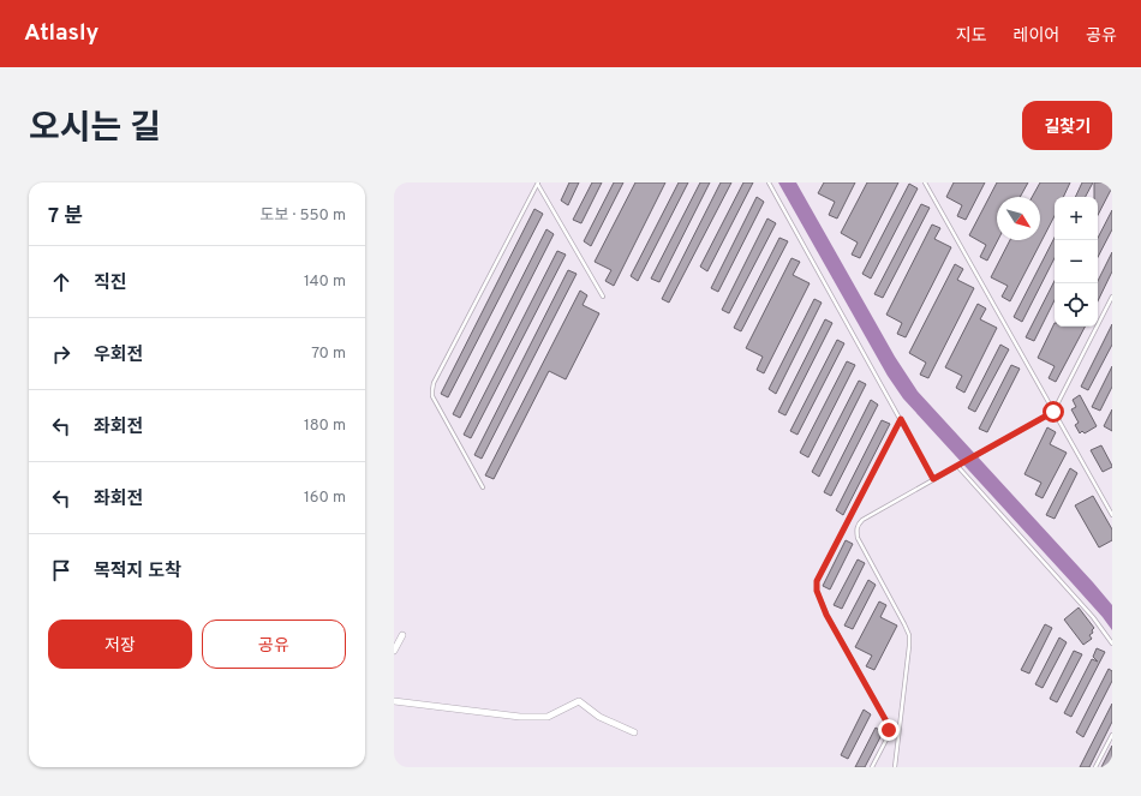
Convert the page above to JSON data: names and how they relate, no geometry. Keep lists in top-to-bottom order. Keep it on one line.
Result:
{"north":"bottom right","page":{"header":"Atlasly","nav":["지도","레이어","공유"],"title":"오시는 길","buttons":["길찾기",["저장","공유"]],"heading":["7 분","도보 · 550 m"],"map_buttons":["+","−"],"list":[["직진","140 m"],["우회전","70 m"],["좌회전","180 m"],["좌회전","160 m"],"목적지 도착"]}}
